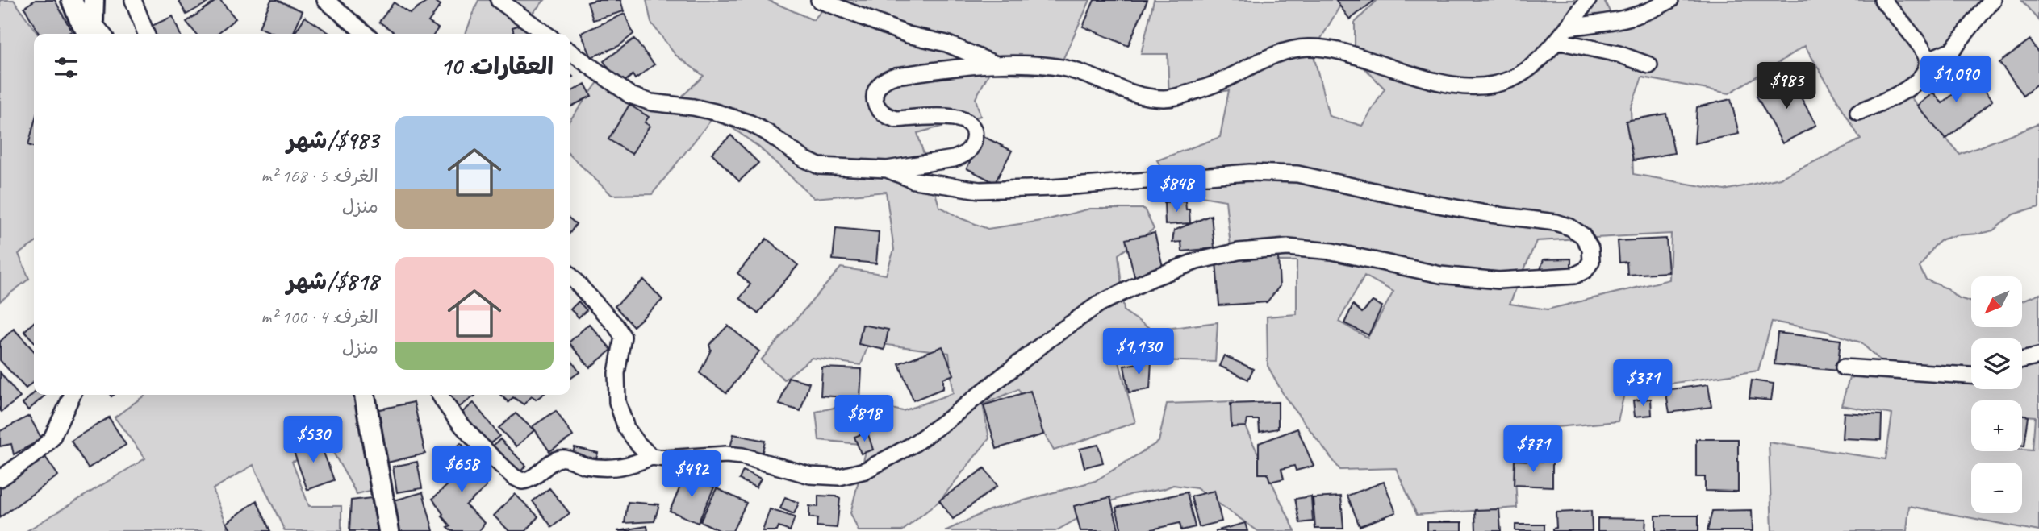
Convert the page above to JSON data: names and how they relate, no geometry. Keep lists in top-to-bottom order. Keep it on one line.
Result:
{"north":"bottom left","page":{"heading":"العقارات: 10","price":["$1,090","$983","$848","$1,130","$371","$818","$530","$771","$658","$492"],"list":[{"name":"$983/شهر","note":"الغرف: 5 · 168 m² · منزل"},{"name":"$818/شهر","note":"الغرف: 4 · 100 m² · منزل"}],"map_buttons":["+","−"]}}
